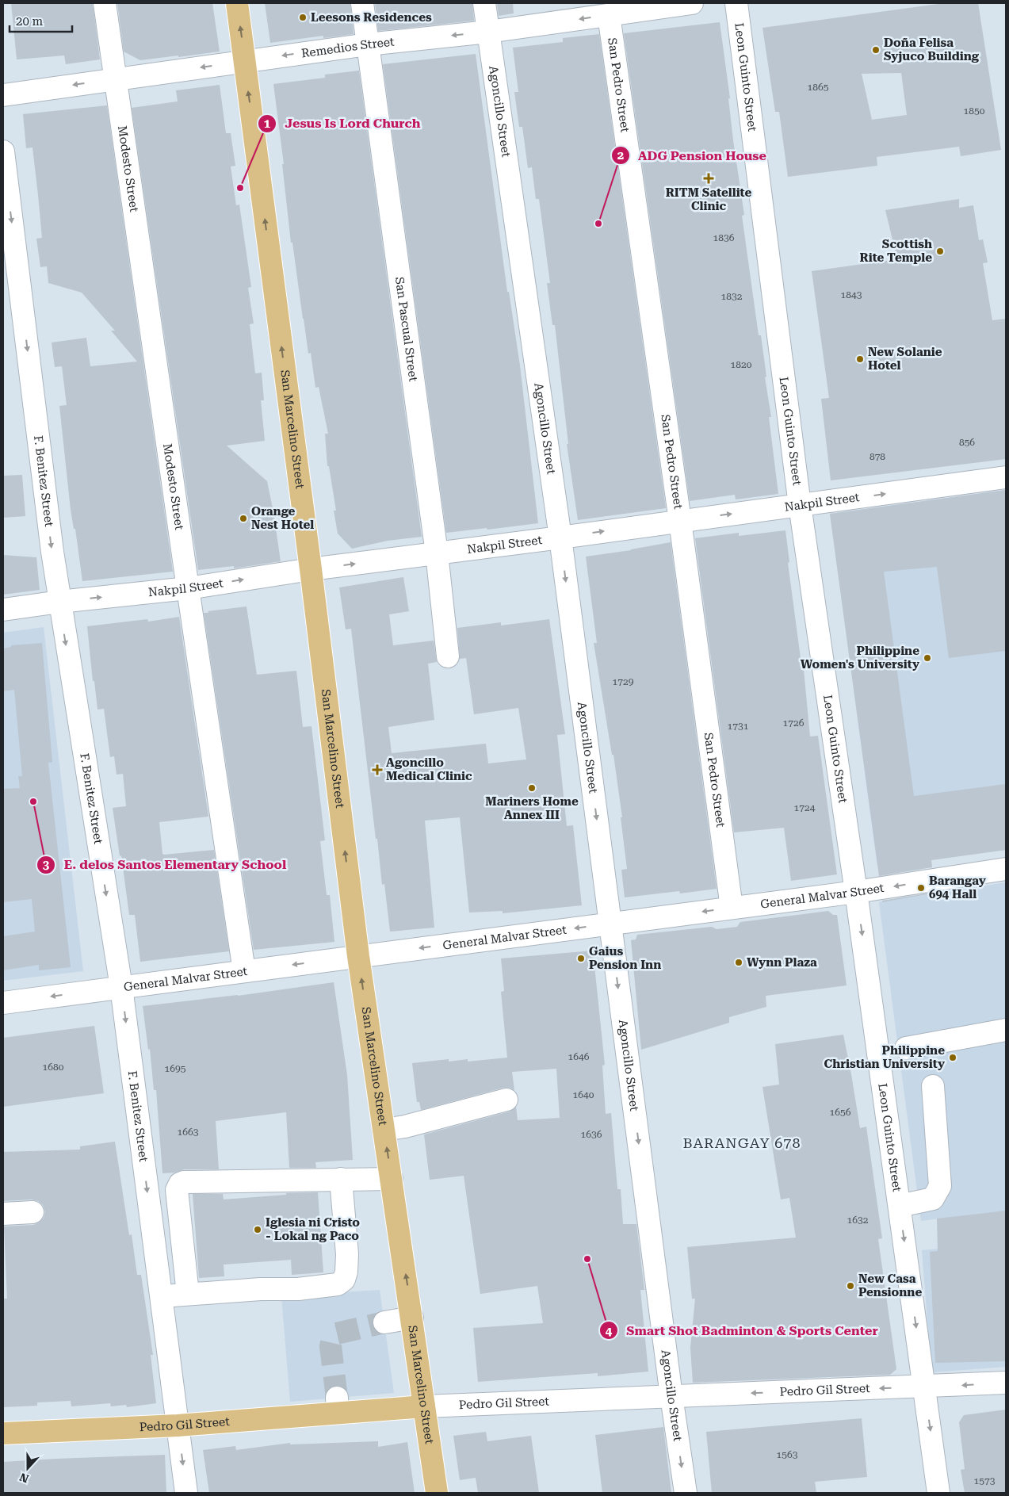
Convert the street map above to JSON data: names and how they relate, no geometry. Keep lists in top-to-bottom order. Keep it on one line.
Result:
{"streets":{"main road":["San Marcelino Street","Pedro Gil Street"],"street":["Remedios Street","Leon Guinto Street","San Pedro Street","Agoncillo Street","Modesto Street","San Pascual Street","F. Benitez Street","Nakpil Street","General Malvar Street"]},"crossings":[["Remedios Street","San Pedro Street"],["Remedios Street","Agoncillo Street"],["Remedios Street","Modesto Street"],["Remedios Street","San Pascual Street"],["Remedios Street","San Marcelino Street"],["Leon Guinto Street","Nakpil Street"],["Leon Guinto Street","General Malvar Street"],["Leon Guinto Street","Pedro Gil Street"],["San Pedro Street","Nakpil Street"],["San Pedro Street","General Malvar Street"],["Agoncillo Street","Nakpil Street"],["Agoncillo Street","General Malvar Street"],["Agoncillo Street","Pedro Gil Street"],["Modesto Street","Nakpil Street"],["Modesto Street","General Malvar Street"],["San Pascual Street","Nakpil Street"],["San Marcelino Street","Nakpil Street"],["San Marcelino Street","General Malvar Street"],["San Marcelino Street","Pedro Gil Street"],["F. Benitez Street","Nakpil Street"],["F. Benitez Street","General Malvar Street"],["F. Benitez Street","Pedro Gil Street"]],"one_way":["Remedios Street","Leon Guinto Street","Agoncillo Street","San Marcelino Street","F. Benitez Street","Nakpil Street","General Malvar Street"],"districts":["BARANGAY 678"],"places":{"other":["Leesons Residences","Doña Felisa Syjuco Building","Jesus Is Lord Church","ADG Pension House","Scottish Rite Temple","New Solanie Hotel","Orange Nest Hotel","Philippine Women's University","Mariners Home Annex III","E. delos Santos Elementary School","Barangay 694 Hall","Gaius Pension Inn","Wynn Plaza","Philippine Christian University","Iglesia ni Cristo - Lokal ng Paco","Smart Shot Badminton & Sports Center","New Casa Pensionne"],"health":["RITM Satellite Clinic","Agoncillo Medical Clinic"]},"house_numbers":["1865","1850","1836","1843","1832","1820","856","878","1729","1726","1731","1724","1646","1680","1695","1640","1656","1663","1636","1632","1563","1573"],"scale_bar":"20 m","north":"bottom"}
